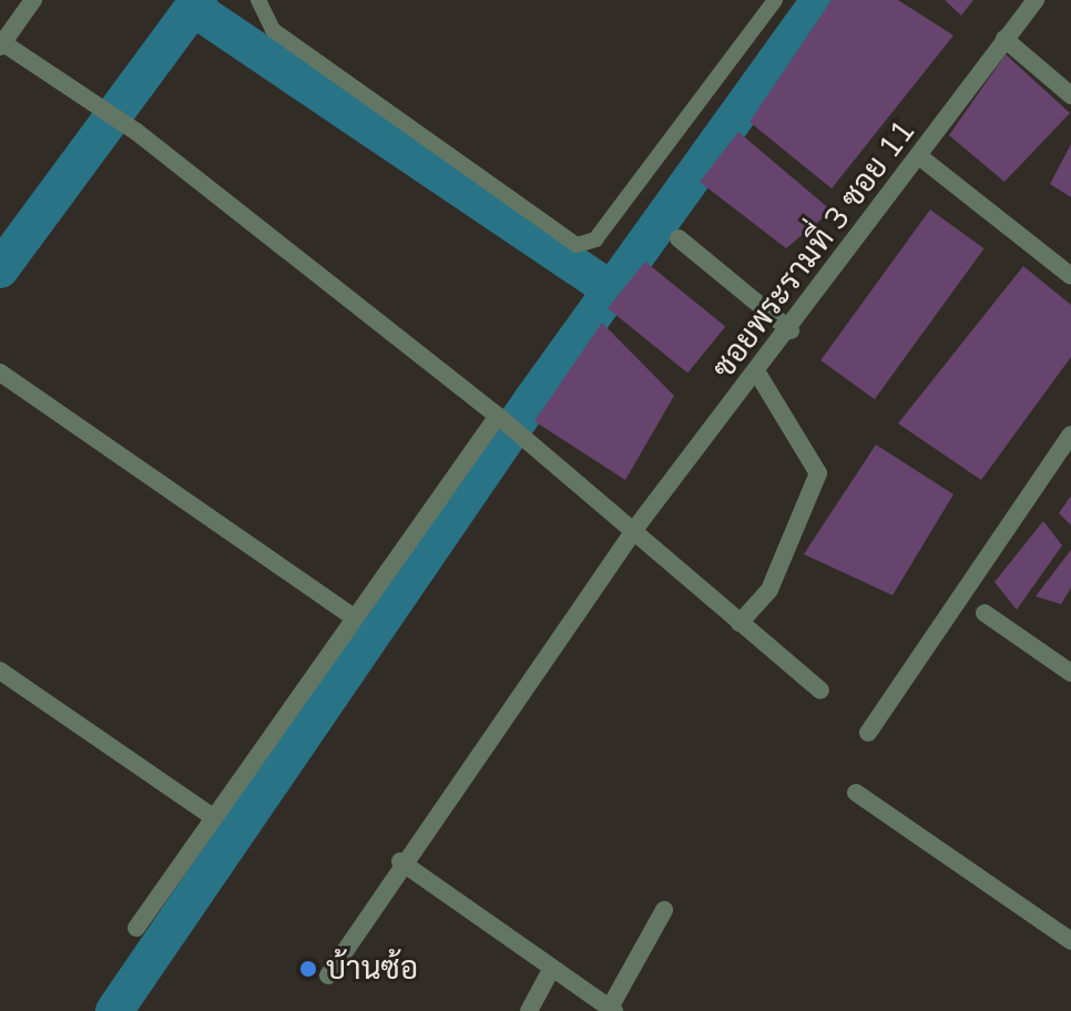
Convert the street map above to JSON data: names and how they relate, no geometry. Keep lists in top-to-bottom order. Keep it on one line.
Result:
{"streets":{"street":["ซอยพระรามที่ 3 ซอย 11"]},"places":["บ้านซ้อ"]}
